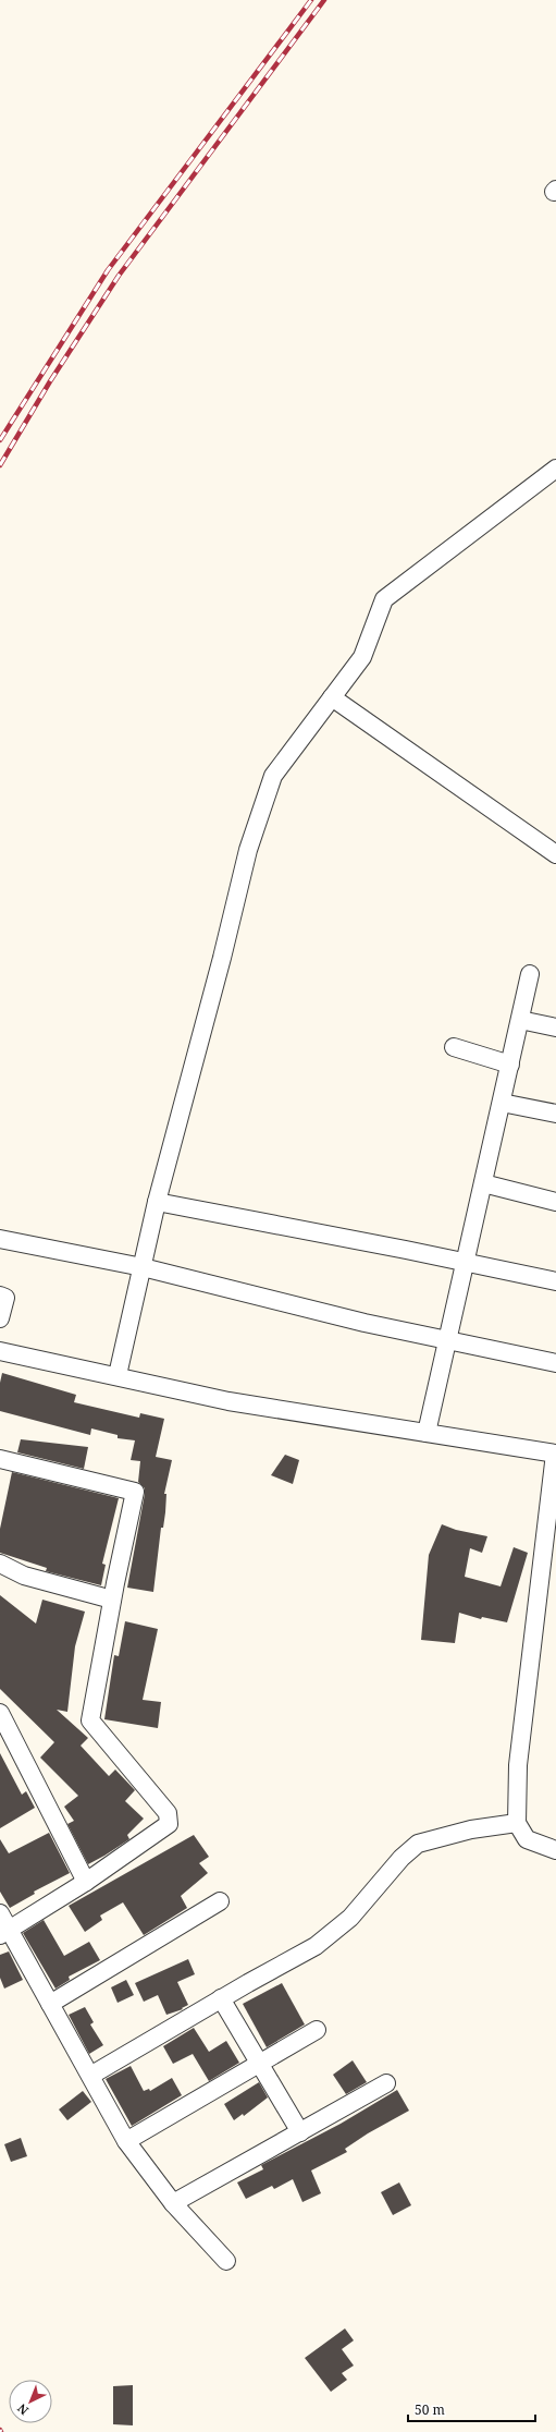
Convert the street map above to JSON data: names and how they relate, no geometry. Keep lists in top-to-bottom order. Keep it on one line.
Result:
{"scale_bar":"50 m","north":"bottom left"}
